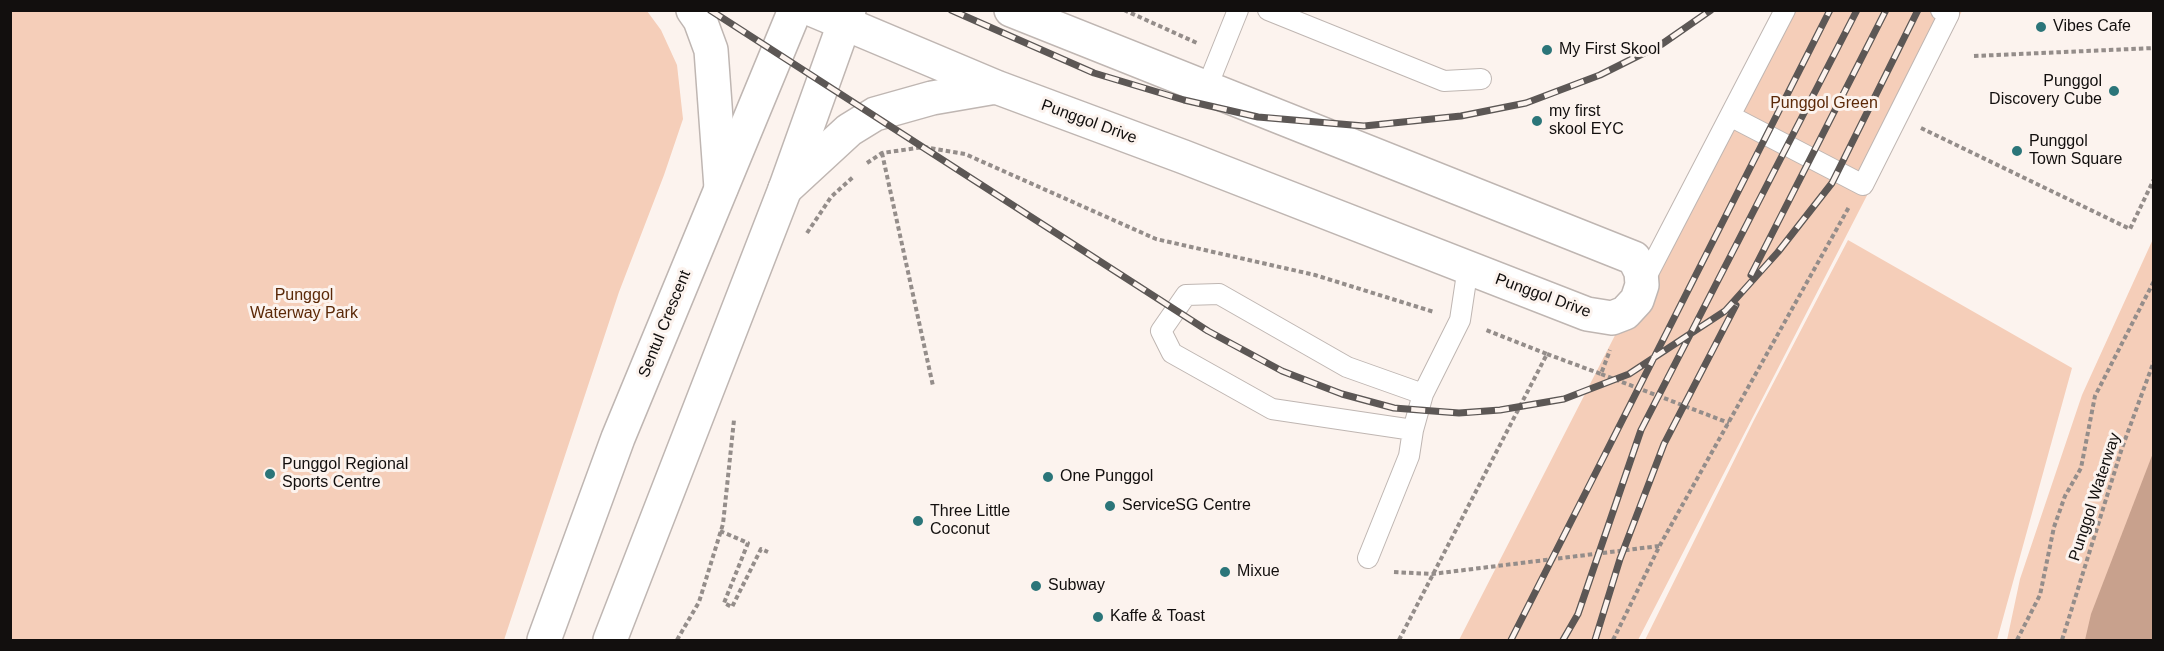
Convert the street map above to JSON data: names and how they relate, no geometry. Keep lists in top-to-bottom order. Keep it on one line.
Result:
{"streets":{"street":["Punggol Drive","Sentul Crescent"],"path":["Punggol Waterway"]},"parks":["Punggol Green","Punggol Waterway Park"],"places":["Vibes Cafe","My First Skool","Punggol Discovery Cube","my first skool EYC","Punggol Town Square","Punggol Regional Sports Centre","One Punggol","ServiceSG Centre","Three Little Coconut","Mixue","Subway","Kaffe & Toast"]}
